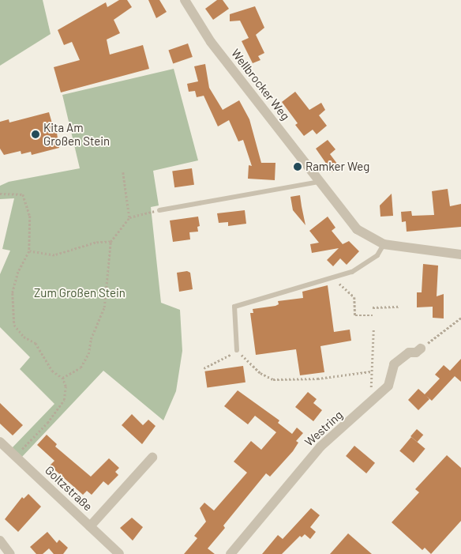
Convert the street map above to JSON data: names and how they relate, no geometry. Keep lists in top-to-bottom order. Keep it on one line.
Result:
{"streets":{"street":["Wellbrocker Weg","Westring","Goltzstraße"]},"parks":["Zum Großen Stein"],"places":["Kita Am Großen Stein","Ramker Weg"]}
